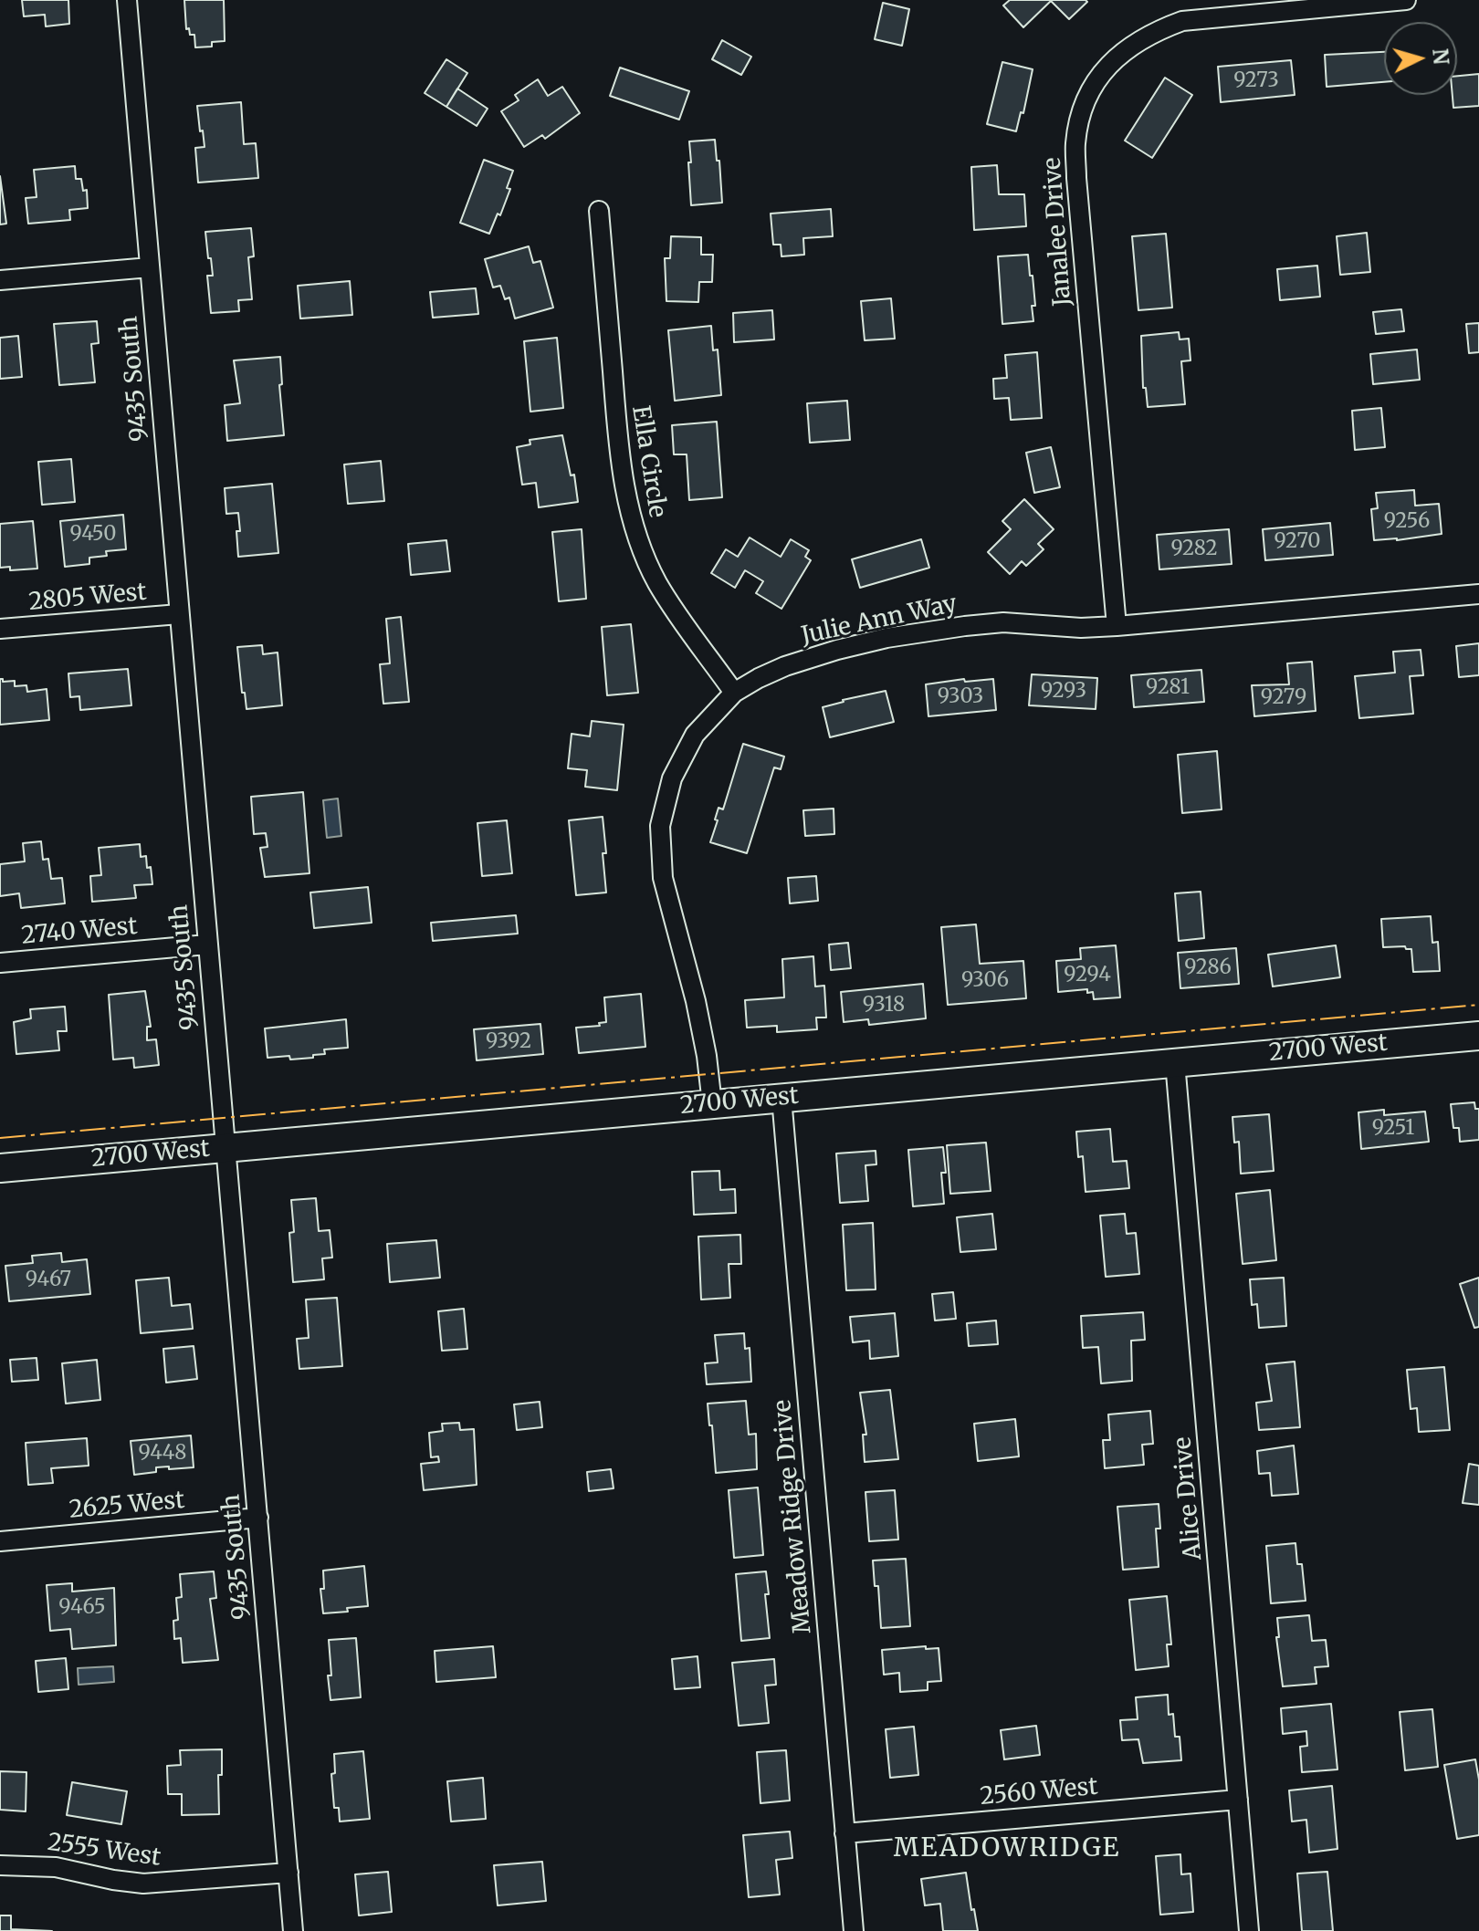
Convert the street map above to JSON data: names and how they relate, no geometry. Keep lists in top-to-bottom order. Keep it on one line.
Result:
{"streets":{"main road":["2700 West"],"street":["Janalee Drive","9435 South","Ella Circle","2805 West","Julie Ann Way","2740 West","Alice Drive","2625 West","Meadow Ridge Drive","2560 West","2555 West"]},"crossings":[["Janalee Drive","Julie Ann Way"],["9435 South","2805 West"],["9435 South","2740 West"],["9435 South","2700 West"],["9435 South","2625 West"],["9435 South","2555 West"],["Ella Circle","Julie Ann Way"],["Julie Ann Way","2700 West"],["2700 West","Alice Drive"],["2700 West","Meadow Ridge Drive"],["Alice Drive","2560 West"],["Meadow Ridge Drive","2560 West"]],"districts":["MEADOWRIDGE"],"house_numbers":["9273","9256","9450","9270","9282","9281","9293","9303","9279","9286","9294","9306","9318","9392","9251","9467","9448","9465"],"north":"right"}
